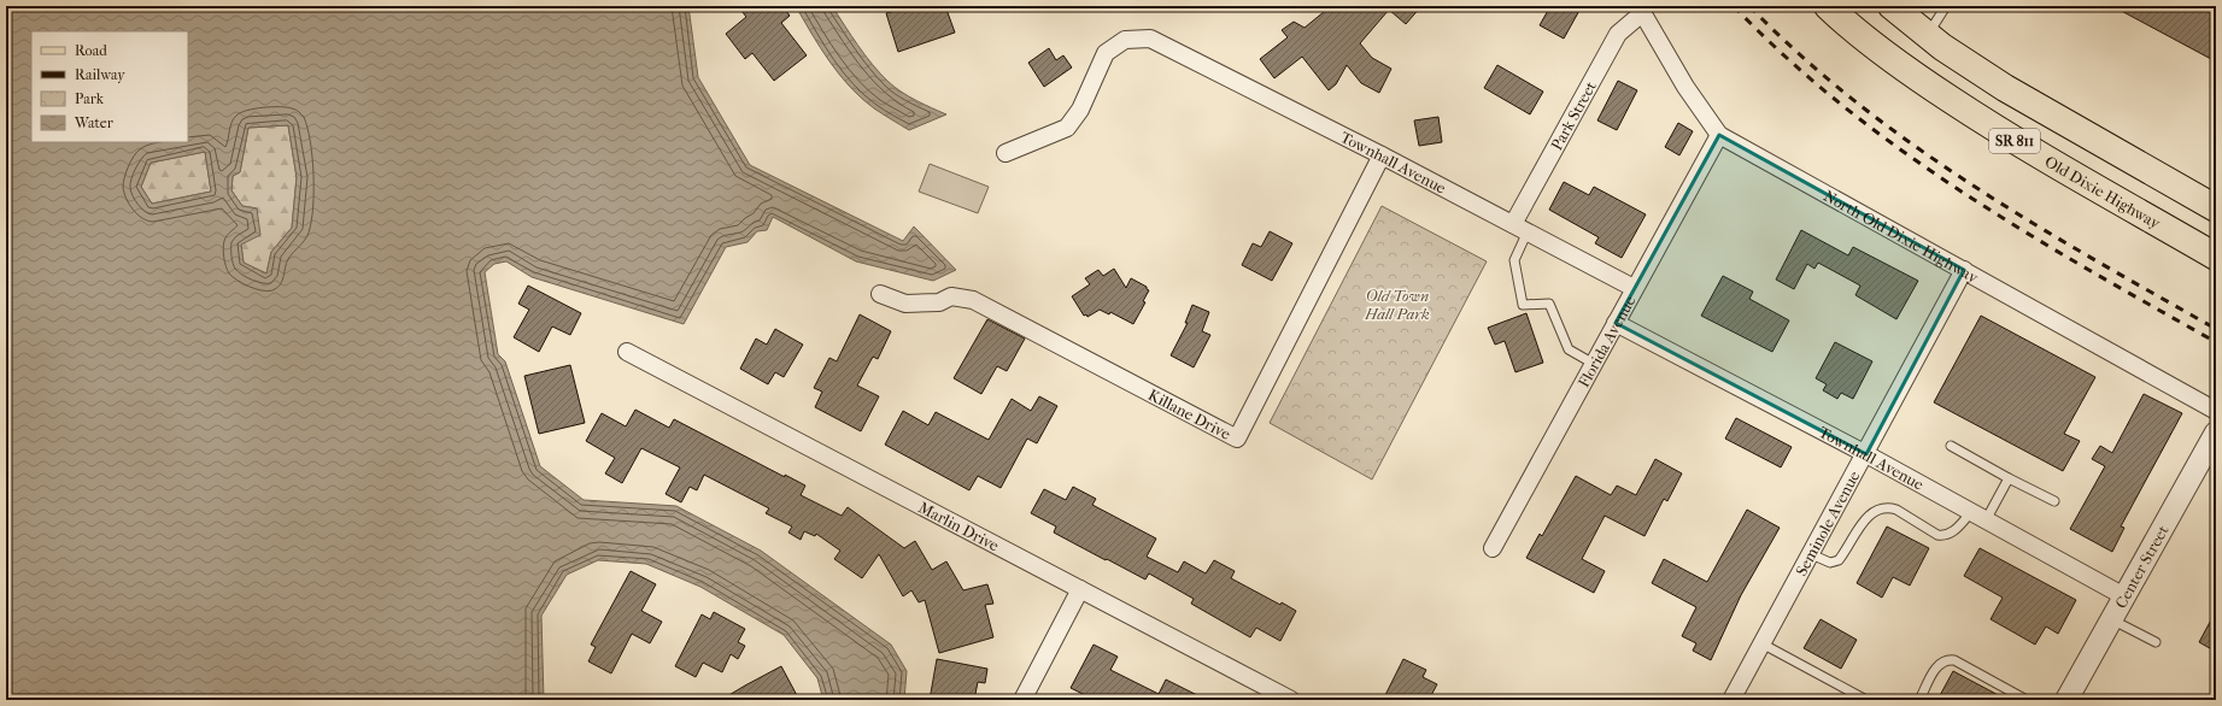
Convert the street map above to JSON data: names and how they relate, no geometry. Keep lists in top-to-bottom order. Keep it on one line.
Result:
{"streets":{"main road":["SR 811","Old Dixie Highway"],"street":["Park Street","Townhall Avenue","North Old Dixie Highway","Florida Avenue","Killane Drive","Seminole Avenue","Marlin Drive","Center Street"]},"crossings":[["Park Street","Townhall Avenue"],["Park Street","North Old Dixie Highway"],["Townhall Avenue","Florida Avenue"],["Townhall Avenue","Killane Drive"],["Townhall Avenue","Seminole Avenue"],["Townhall Avenue","Center Street"],["North Old Dixie Highway","Florida Avenue"],["North Old Dixie Highway","Seminole Avenue"]],"parks":["Old Town Hall Park"],"legend":["Road","Railway","Park","Water"]}
